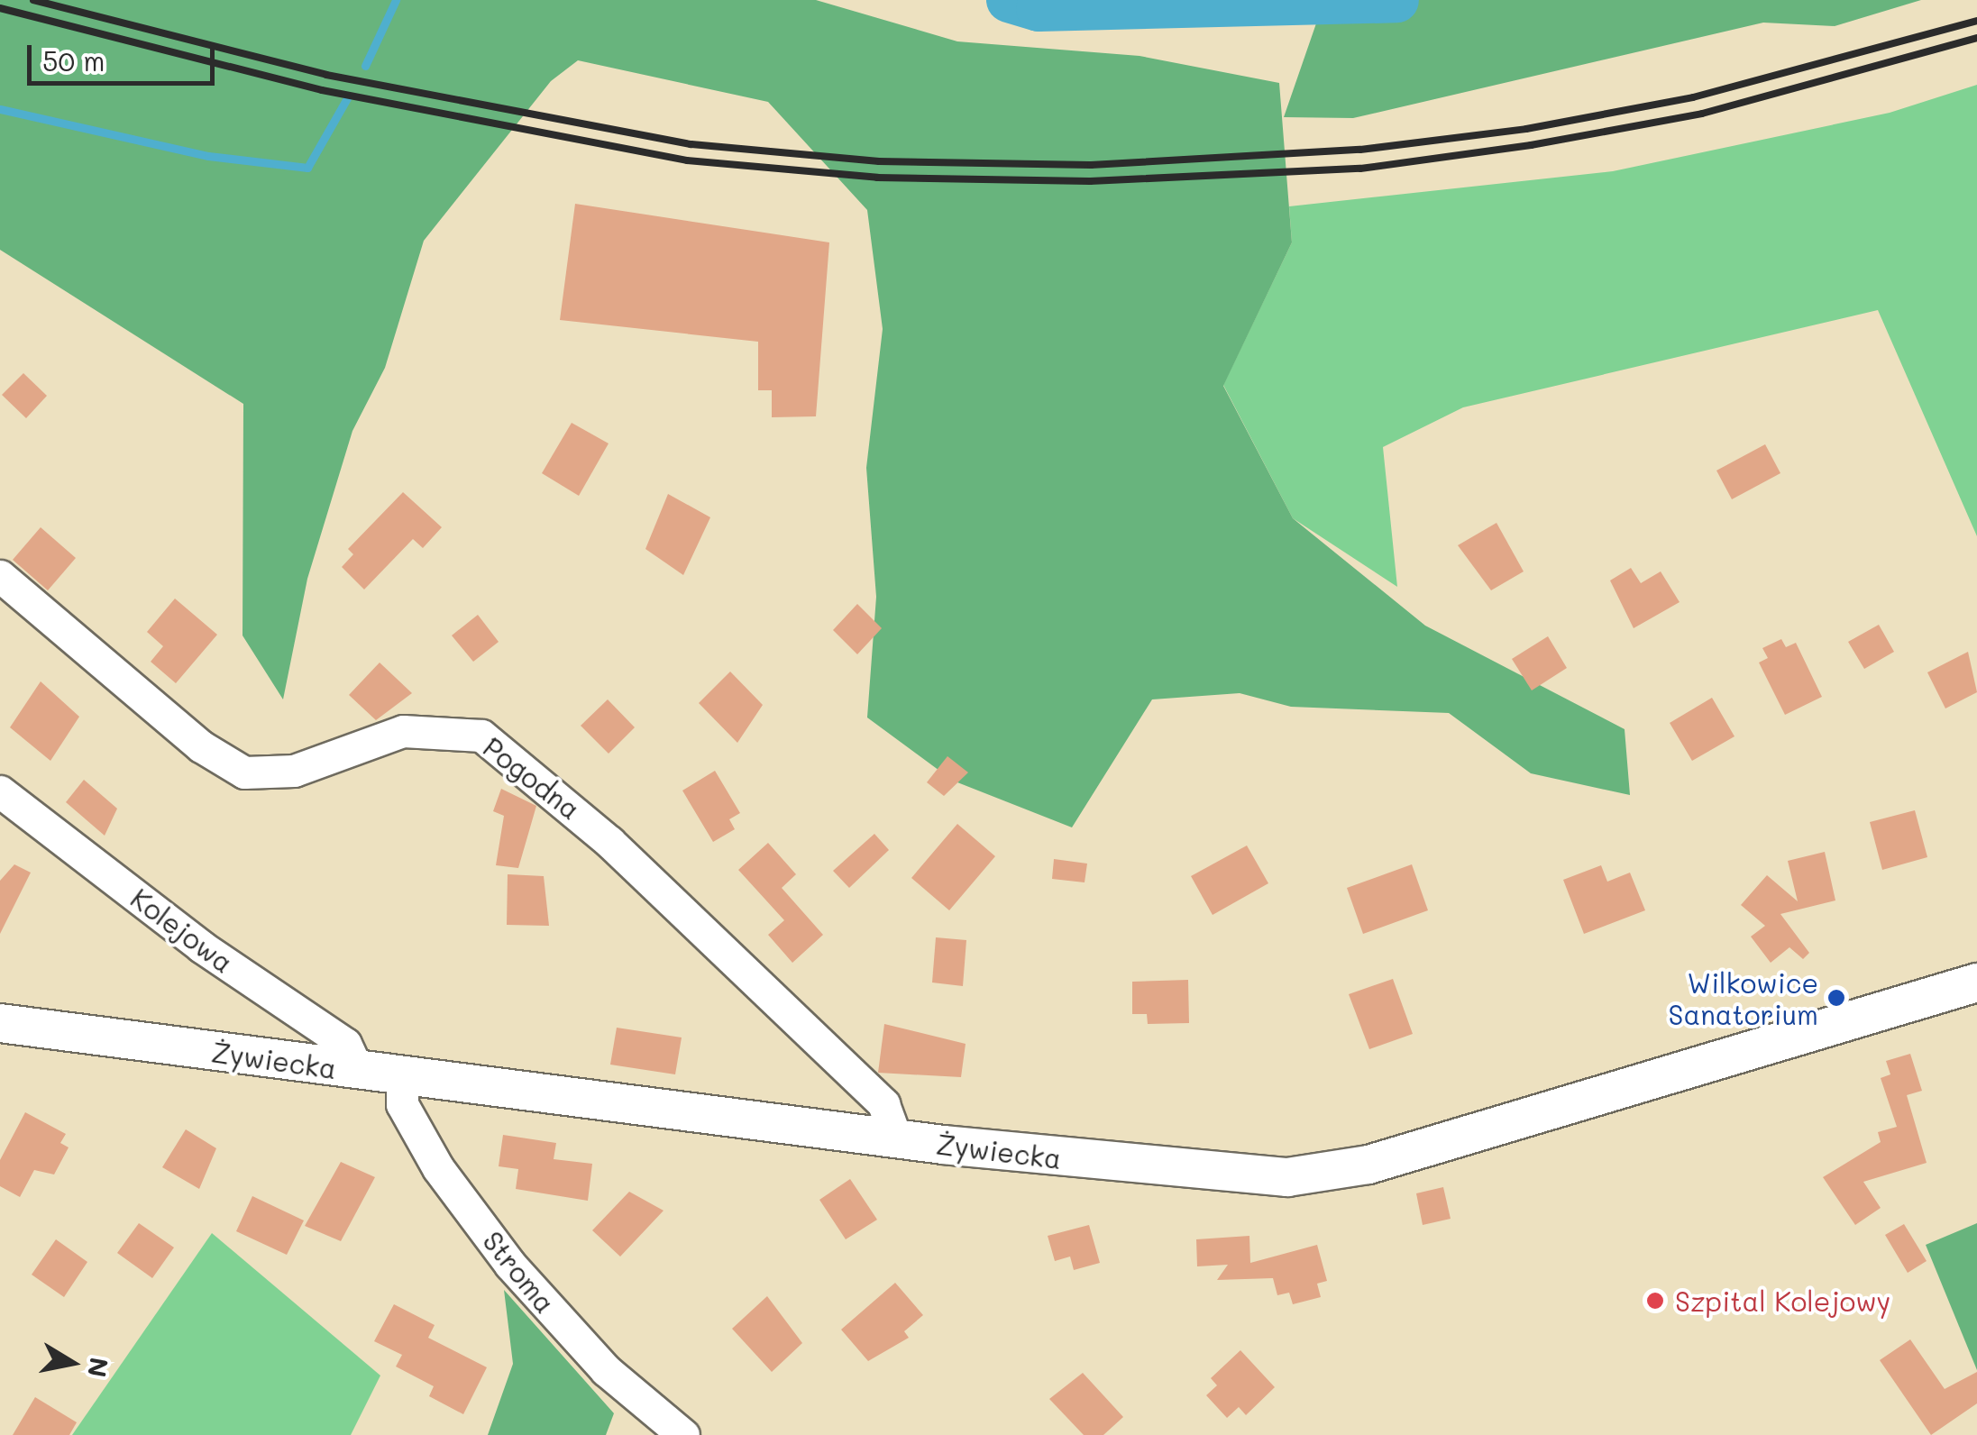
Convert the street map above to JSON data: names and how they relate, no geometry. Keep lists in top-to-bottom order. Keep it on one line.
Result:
{"streets":{"main road":["Żywiecka"],"street":["Pogodna","Kolejowa","Stroma"]},"crossings":[["Pogodna","Żywiecka"],["Kolejowa","Żywiecka"],["Żywiecka","Stroma"]],"places":["Wilkowice Sanatorium","Szpital Kolejowy"],"scale_bar":"50 m","north":"right"}
